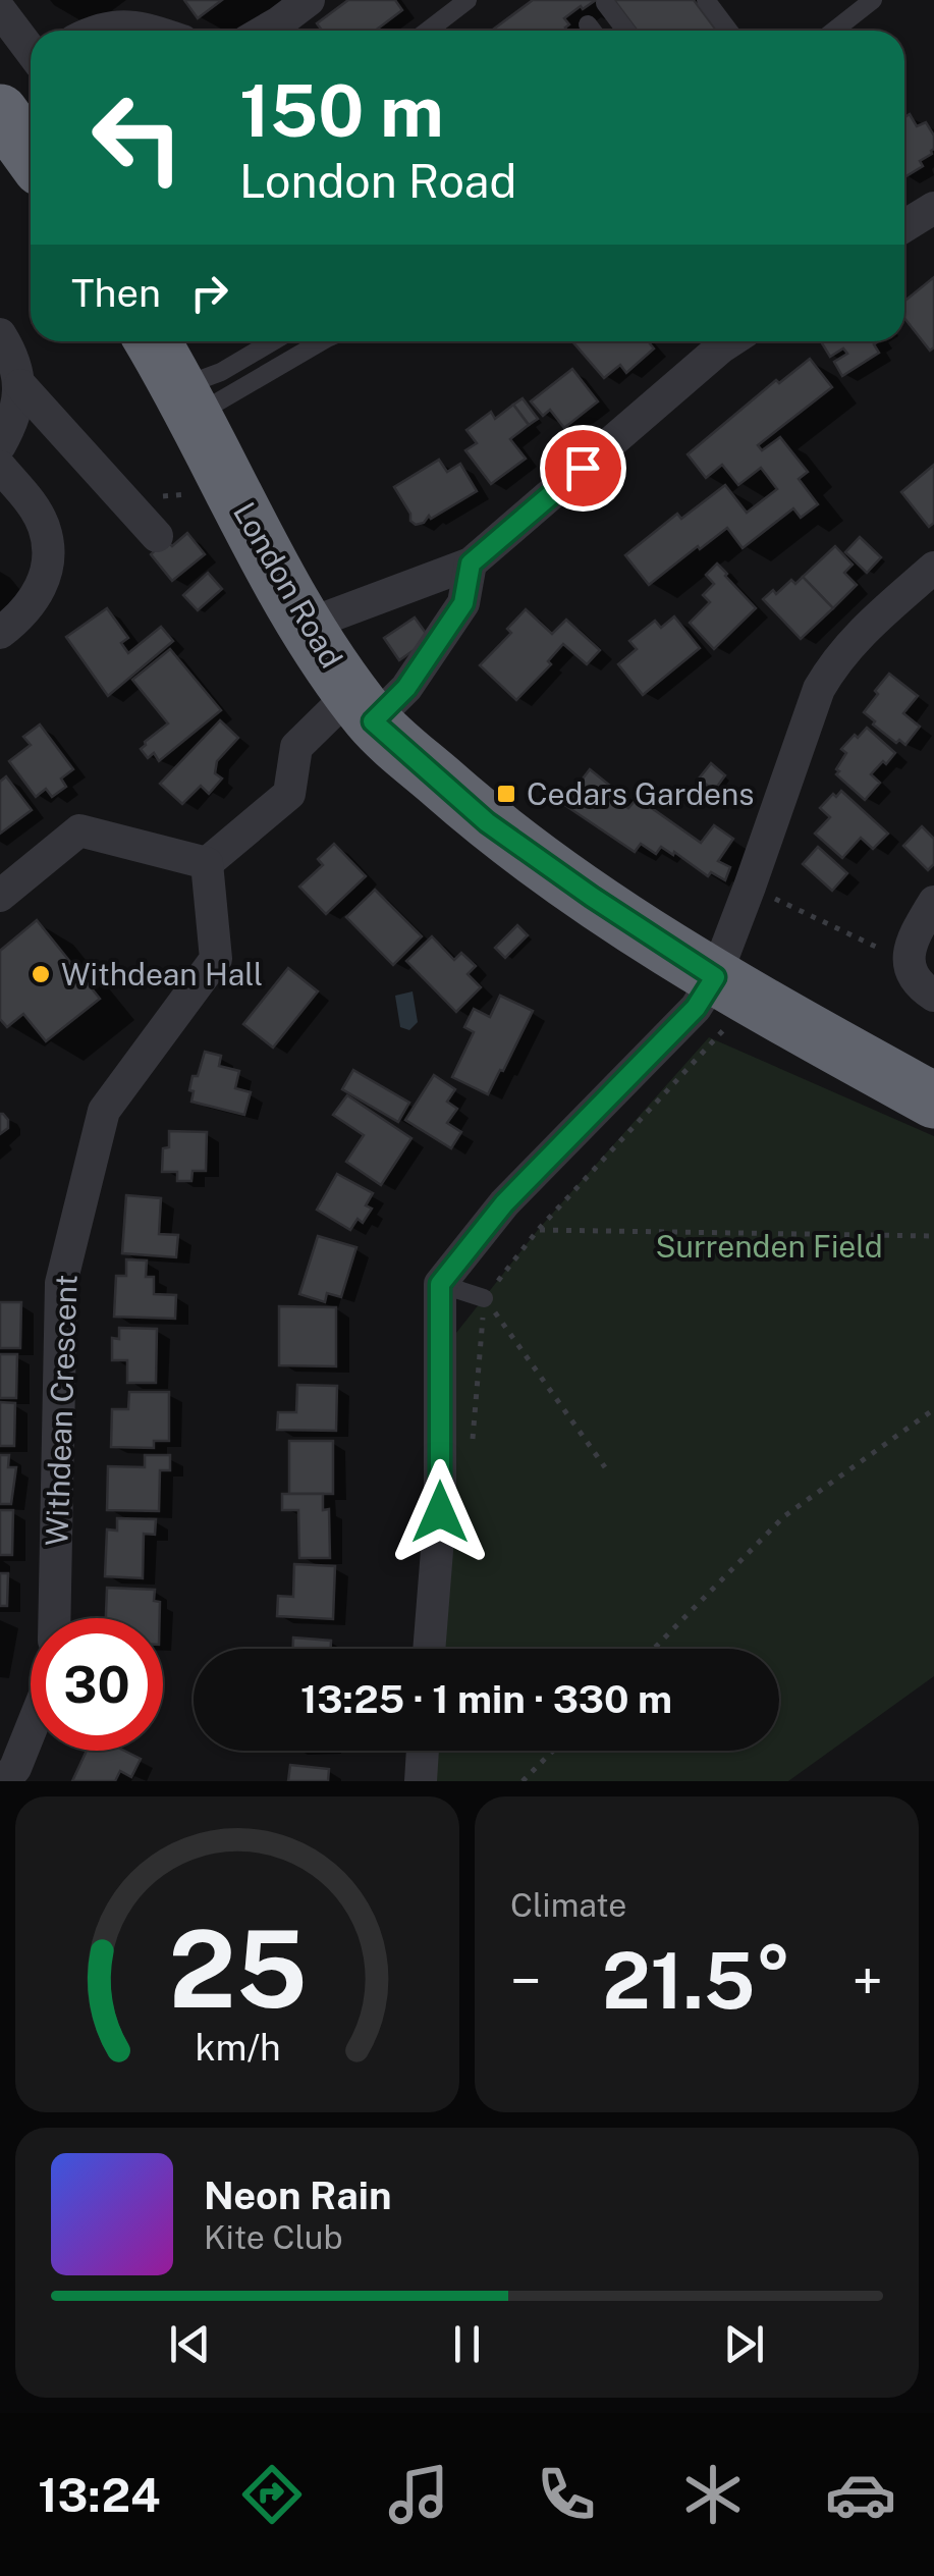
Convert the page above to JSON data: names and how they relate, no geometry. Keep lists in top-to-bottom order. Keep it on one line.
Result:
{"streets":{"highway":["London Road"],"street":["Withdean Crescent"]},"parks":["Surrenden Field"],"places":{"transit":["Cedars Gardens"],"other":["Withdean Hall"]},"page":{"turn":["150 m","London Road"],"then":"Then","limit":"30","trip":"13:25 · 1 min · 330 m","tile":"Climate","heat":["−","21.5°","+"],"song":["Neon Rain","Kite Club"],"tabs":"13:24","gauge":["25","km/h"]}}
